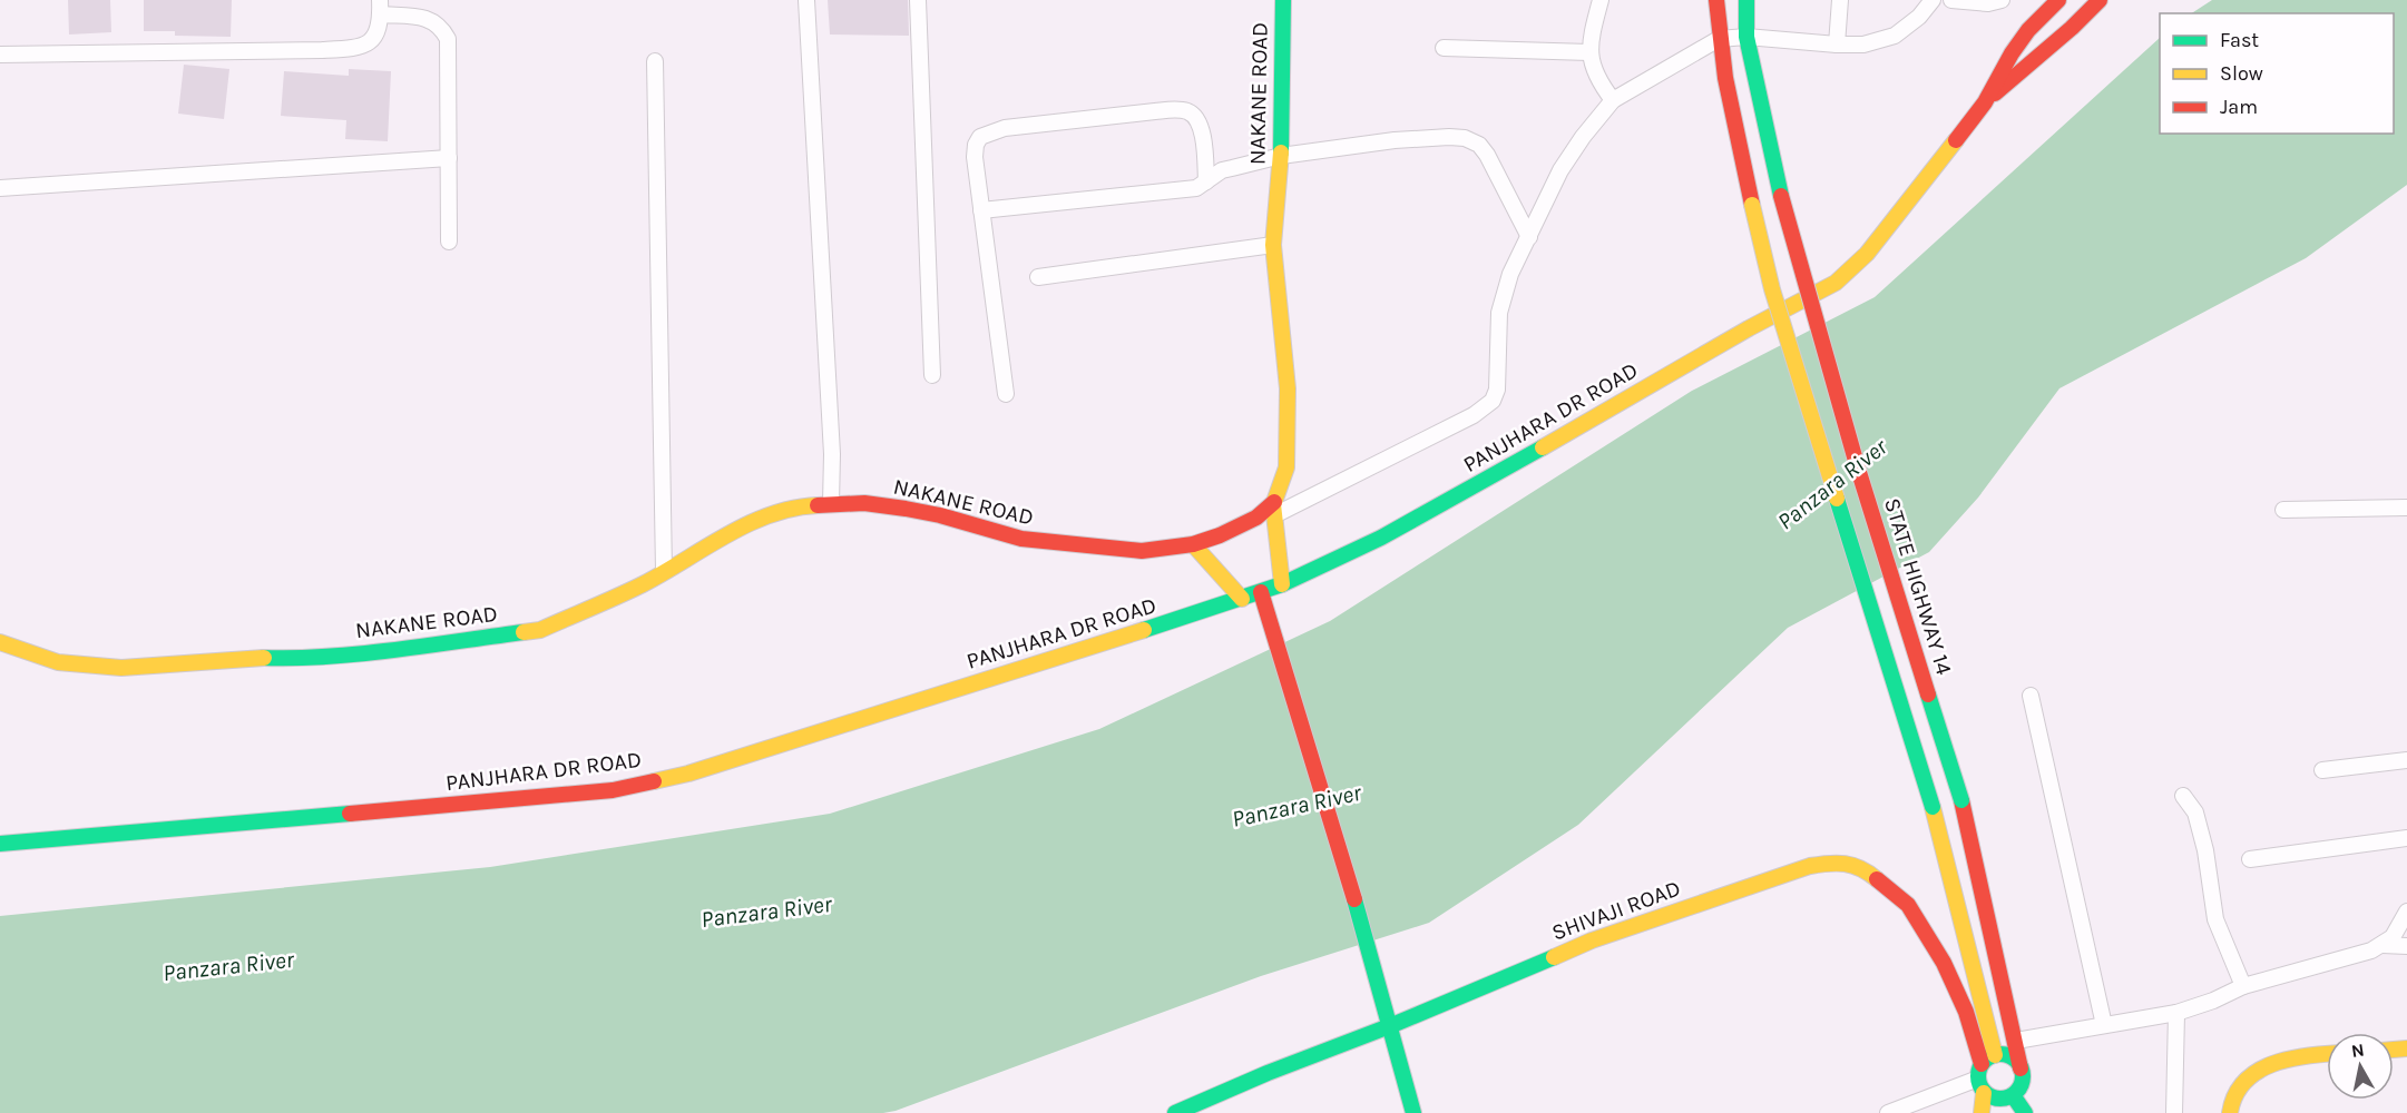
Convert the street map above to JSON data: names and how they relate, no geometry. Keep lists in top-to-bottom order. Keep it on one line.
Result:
{"streets":{"street":["NAKANE ROAD","PANJHARA DR ROAD","STATE HIGHWAY 14","SHIVAJI ROAD"]},"crossings":[["STATE HIGHWAY 14","SHIVAJI ROAD"]],"water":["Panzara River"],"legend":["Fast","Slow","Jam"],"north":"top"}
